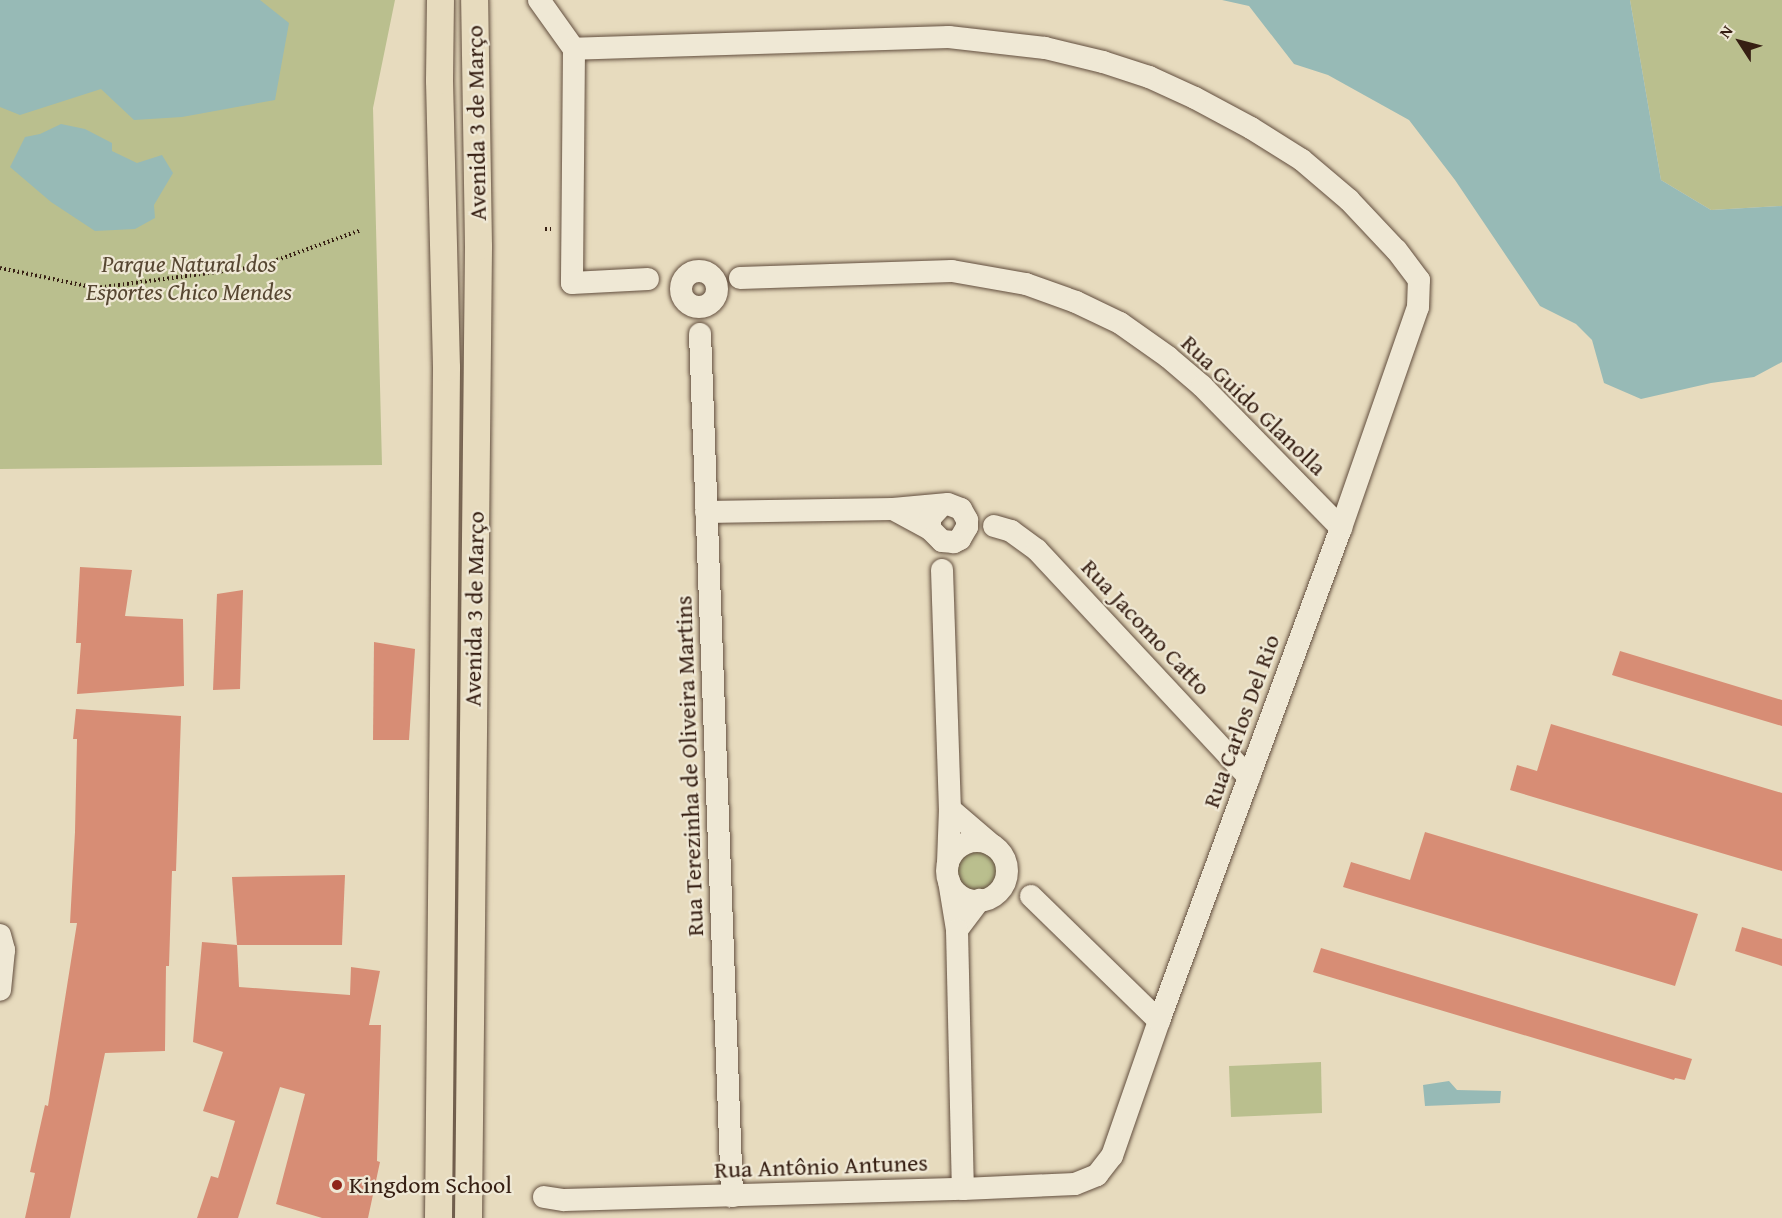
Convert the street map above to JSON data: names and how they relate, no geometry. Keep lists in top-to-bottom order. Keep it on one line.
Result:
{"streets":{"main road":["Avenida 3 de Março"],"street":["Rua Guido Glanolla","Rua Jacomo Catto","Rua Carlos Del Rio","Rua Terezinha de Oliveira Martins","Rua Antônio Antunes"]},"crossings":[["Rua Guido Glanolla","Rua Carlos Del Rio"],["Rua Guido Glanolla","Rua Terezinha de Oliveira Martins"],["Rua Jacomo Catto","Rua Carlos Del Rio"],["Rua Carlos Del Rio","Rua Antônio Antunes"],["Rua Terezinha de Oliveira Martins","Rua Antônio Antunes"]],"parks":["Parque Natural dos Esportes Chico Mendes"],"places":["Kingdom School"],"north":"top left"}
